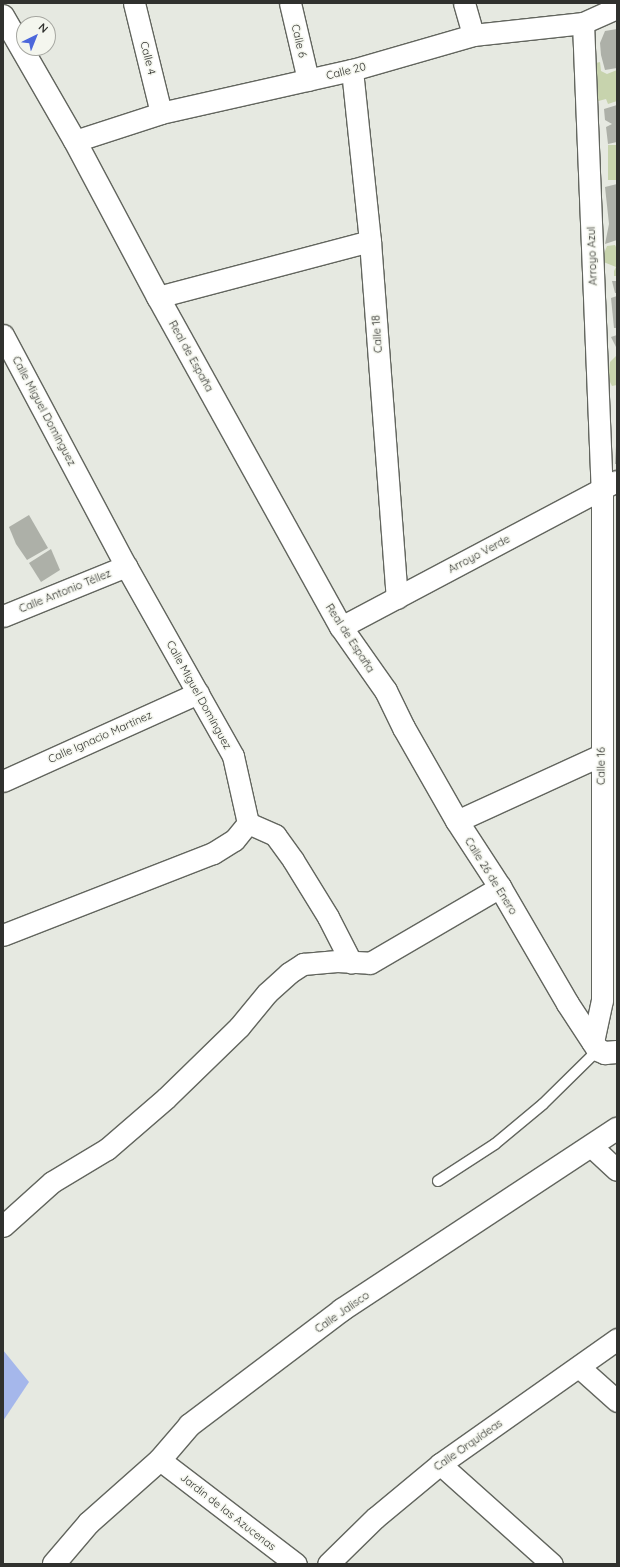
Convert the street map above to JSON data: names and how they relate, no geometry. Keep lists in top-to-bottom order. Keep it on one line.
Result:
{"streets":{"street":["Calle 6","Calle 4","Calle 20","Arroyo Azul","Calle 18","Real de España","Calle Miguel Domínguez","Arroyo Verde","Calle Antonio Téllez","Calle Ignacio Martínez","Calle 16","Calle 26 de Enero","Calle Jalisco","Calle Orquídeas","Jardin de las Azucenas"]},"crossings":[["Calle 6","Calle 20"],["Calle 4","Calle 20"],["Calle 20","Arroyo Azul"],["Calle 20","Calle 18"],["Calle 20","Real de España"],["Arroyo Azul","Arroyo Verde"],["Arroyo Azul","Calle 16"],["Calle 18","Arroyo Verde"],["Real de España","Arroyo Verde"],["Real de España","Calle 26 de Enero"],["Calle Miguel Domínguez","Calle Antonio Téllez"],["Calle Miguel Domínguez","Calle Ignacio Martínez"],["Arroyo Verde","Calle 16"],["Calle 16","Calle 26 de Enero"],["Calle Jalisco","Jardin de las Azucenas"]],"north":"top right"}
